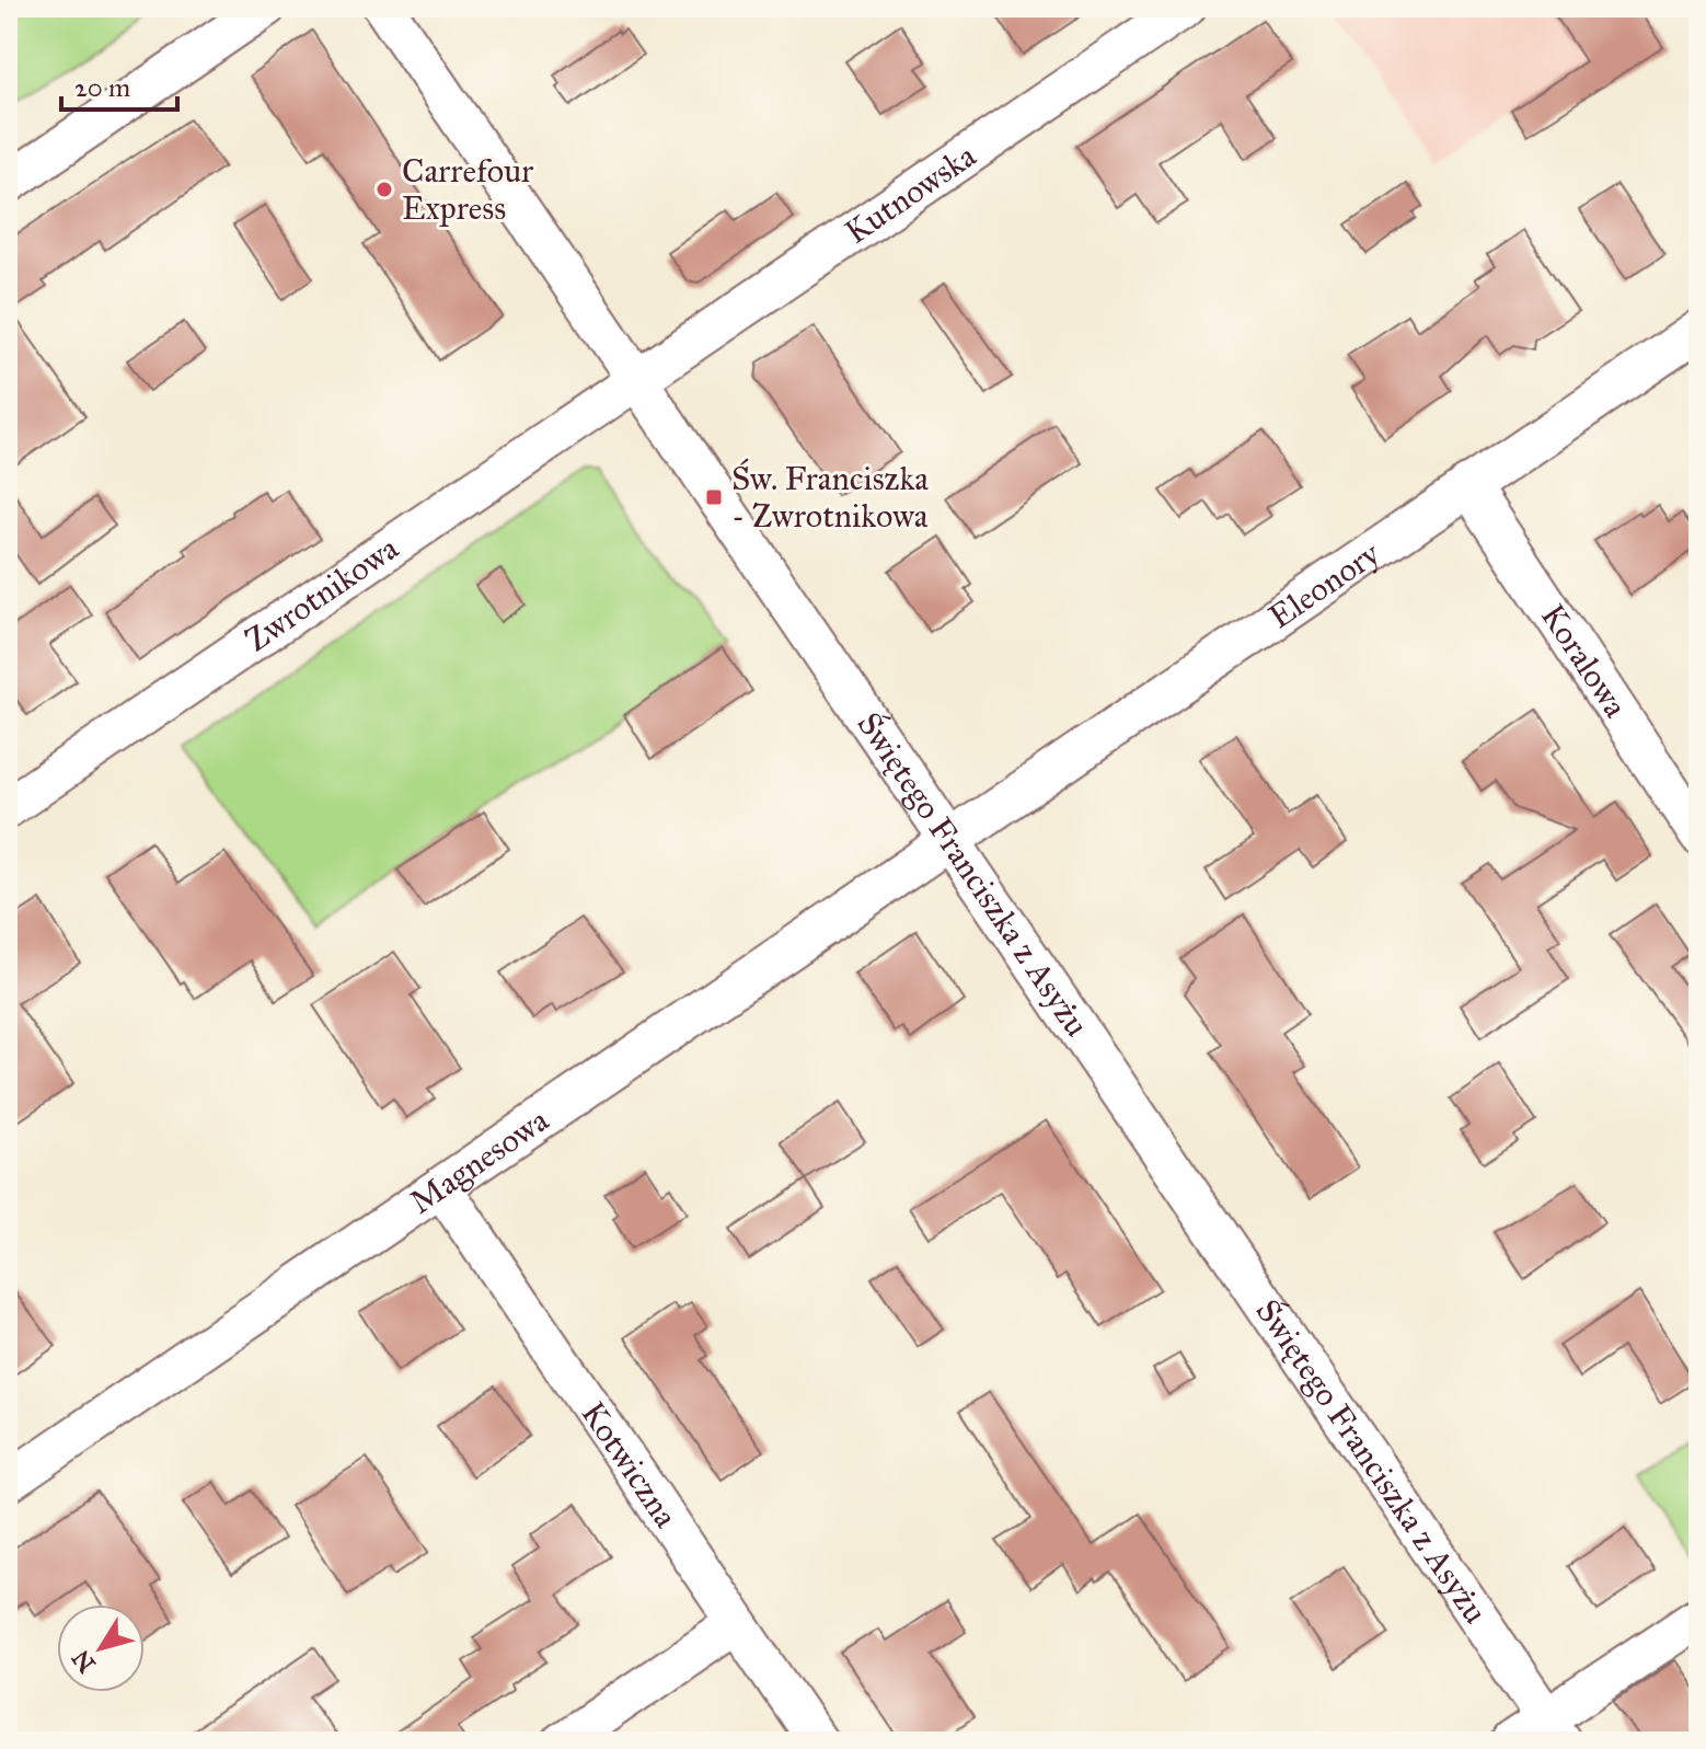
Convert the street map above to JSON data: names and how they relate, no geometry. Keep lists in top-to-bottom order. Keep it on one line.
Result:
{"streets":{"street":["Kutnowska","Eleonory","Zwrotnikowa","Koralowa","Świętego Franciszka z Asyżu","Magnesowa","Kotwiczna"]},"crossings":[["Kutnowska","Zwrotnikowa"],["Kutnowska","Świętego Franciszka z Asyżu"],["Eleonory","Koralowa"],["Eleonory","Świętego Franciszka z Asyżu"],["Eleonory","Magnesowa"],["Zwrotnikowa","Świętego Franciszka z Asyżu"],["Świętego Franciszka z Asyżu","Magnesowa"],["Magnesowa","Kotwiczna"]],"places":{"other":["Carrefour Express"],"transit":["Św. Franciszka - Zwrotnikowa"]},"scale_bar":"20 m","north":"bottom left"}
